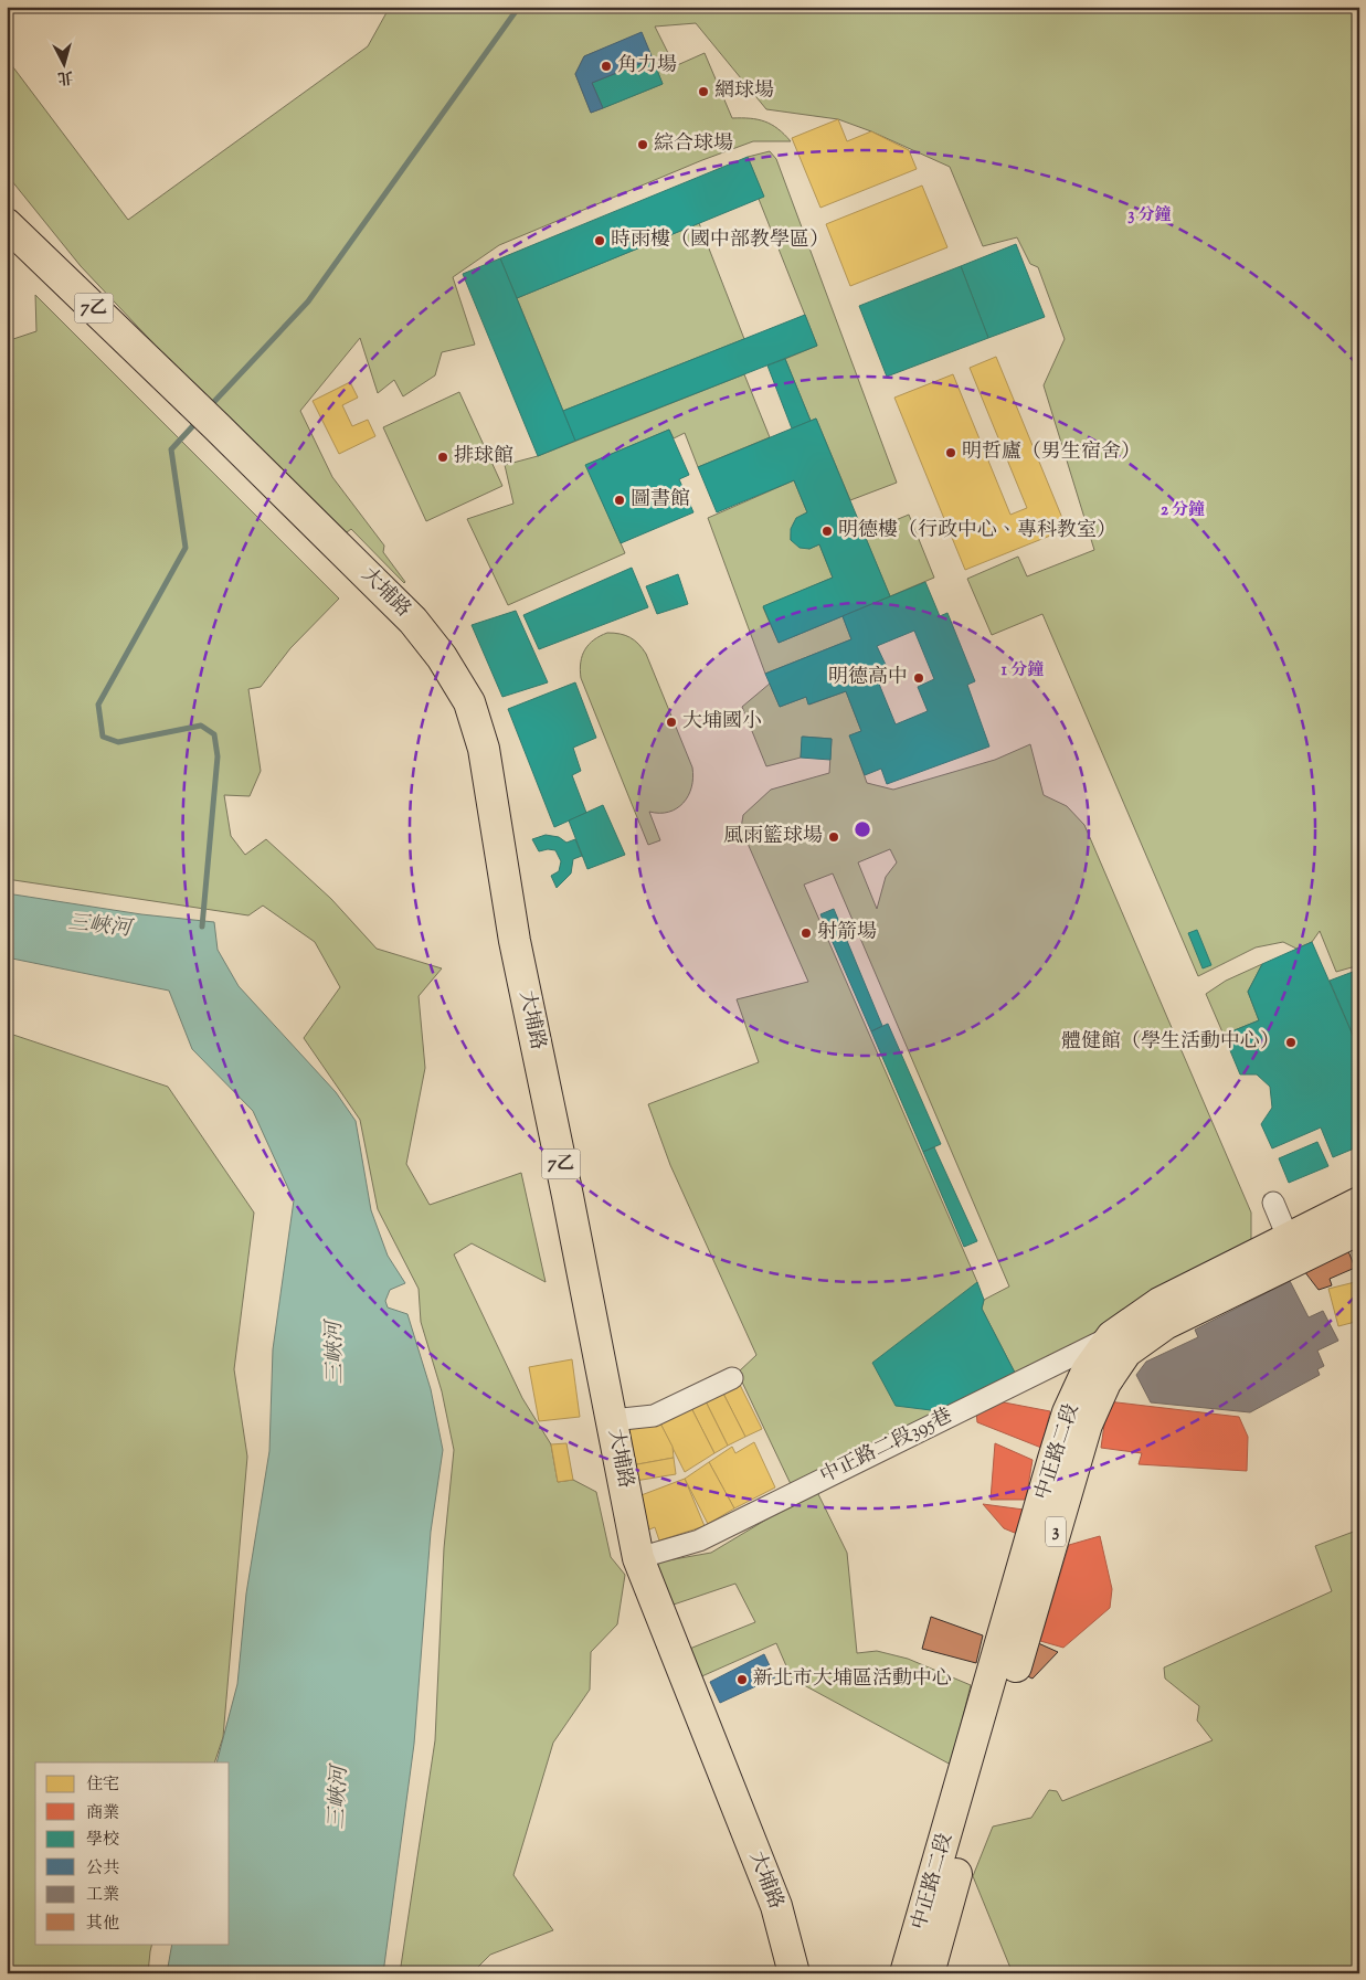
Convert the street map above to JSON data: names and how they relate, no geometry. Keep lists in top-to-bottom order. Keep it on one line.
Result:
{"streets":{"main road":["7乙","大埔路","中正路二段","3"],"street":["中正路二段395巷"]},"crossings":[["大埔路","中正路二段395巷"],["中正路二段395巷","中正路二段"]],"water":["三峽河"],"places":["角力場","網球場","綜合球場","時雨樓（國中部教學區）","明哲廬（男生宿舍）","排球館","圖書館","明德樓（行政中心、專科教室）","明德高中","大埔國小","風雨籃球場","射箭場","體健館（學生活動中心）","新北市大埔區活動中心"],"legend":["住宅","商業","學校","公共","工業","其他"],"north":"bottom","rings":["3 分鐘","2 分鐘","1 分鐘"]}
